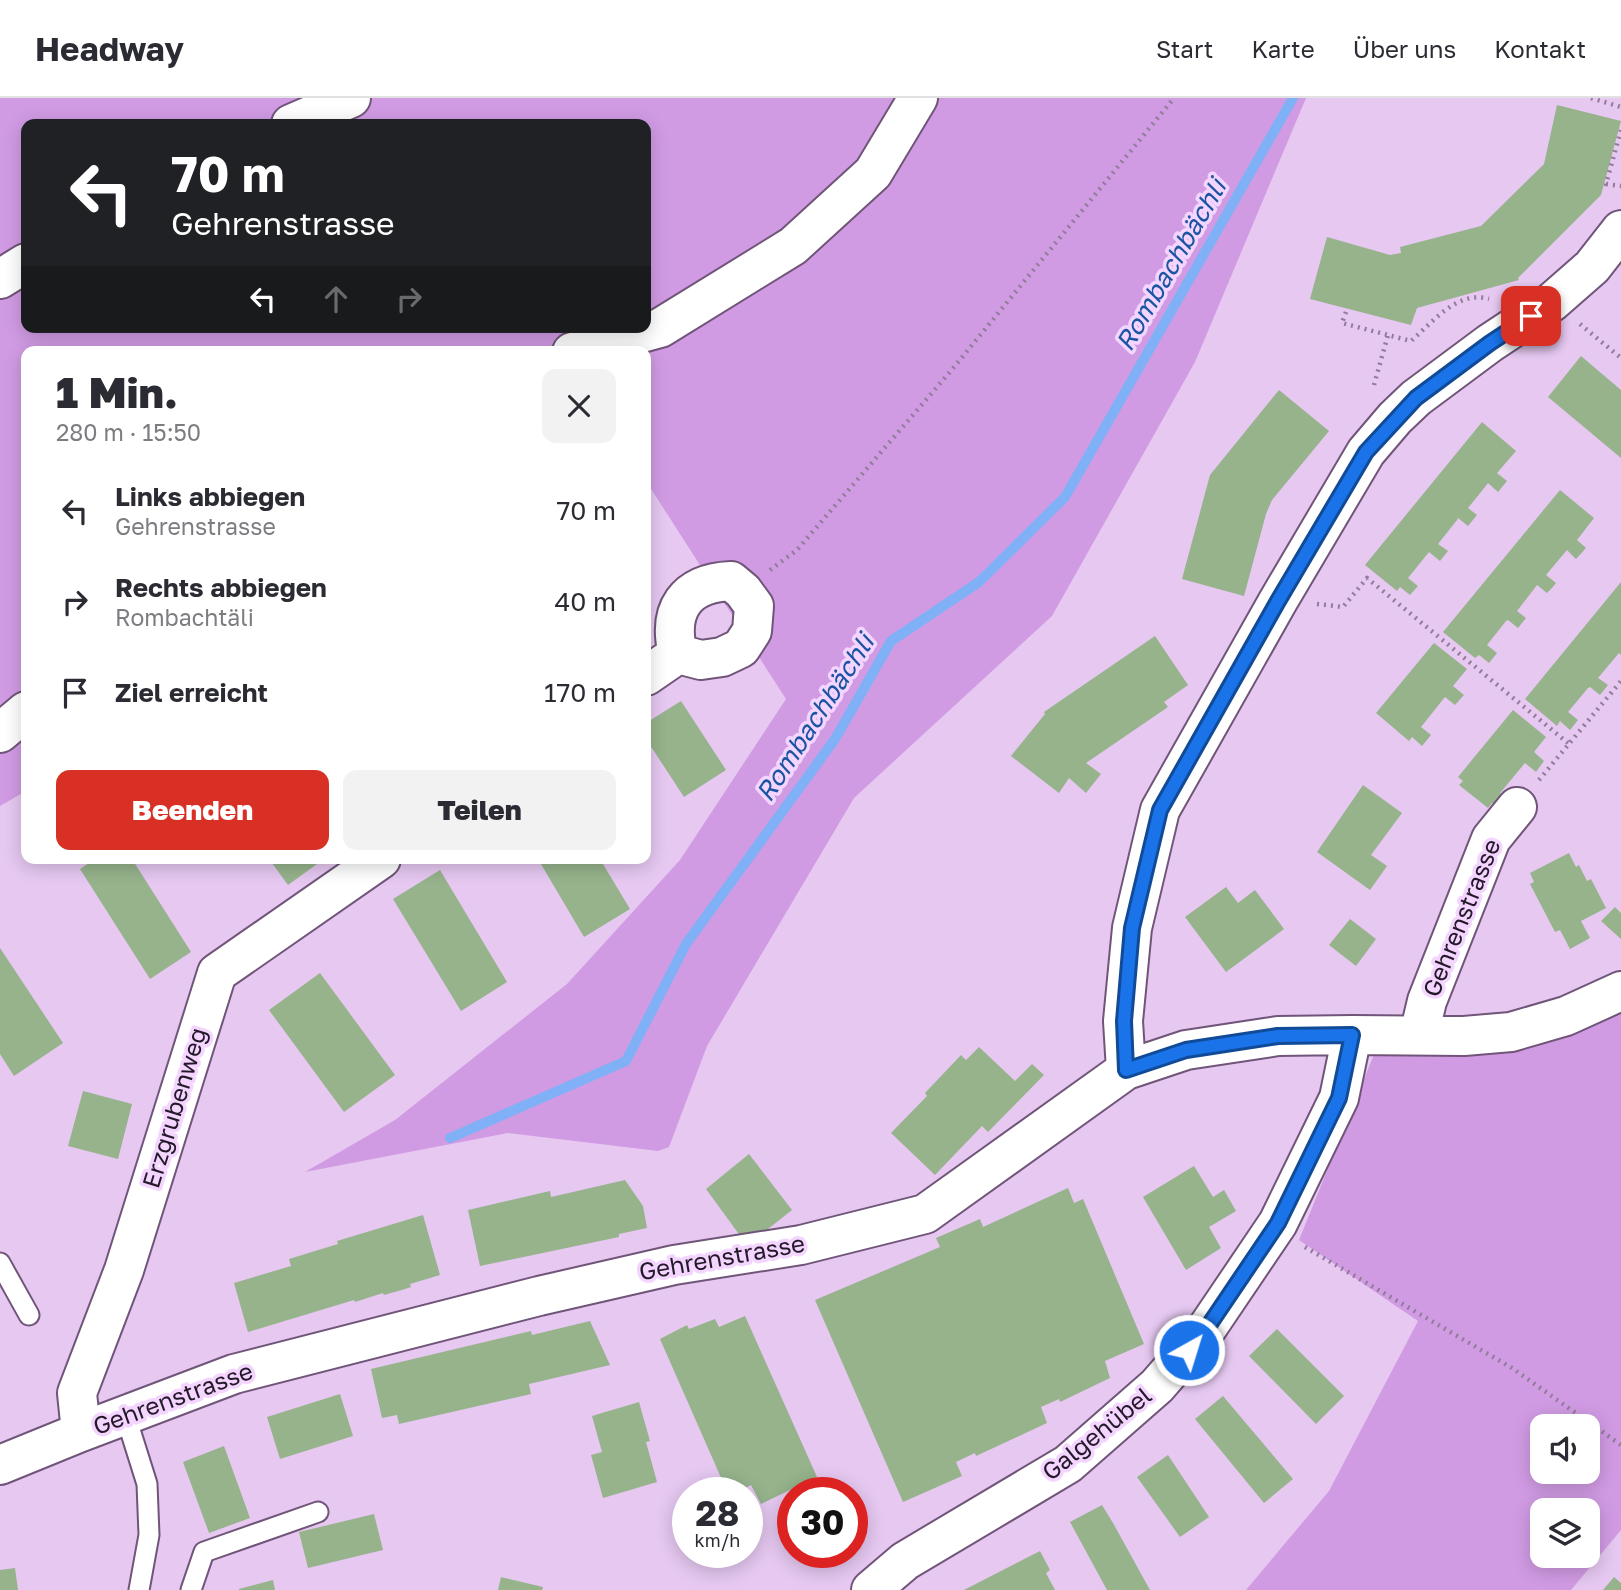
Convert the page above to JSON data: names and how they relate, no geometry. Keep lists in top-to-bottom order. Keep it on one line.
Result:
{"streets":{"street":["Gehrenstrasse","Erzgrubenweg","Galgehübel"]},"crossings":[["Gehrenstrasse","Erzgrubenweg"],["Gehrenstrasse","Galgehübel"]],"water":["Rombachbächli"],"page":{"header":"Headway","nav":["Start","Karte","Über uns","Kontakt"],"turn":["70 m","Gehrenstrasse"],"heading":["1 Min.","280 m · 15:50"],"list":[{"name":"Links abbiegen","note":"Gehrenstrasse","value":"70 m"},{"name":"Rechts abbiegen","note":"Rombachtäli","value":"40 m"},{"name":"Ziel erreicht","value":"170 m"}],"buttons":["Beenden","Teilen"],"speed":"28 km/h","limit":"30"}}
